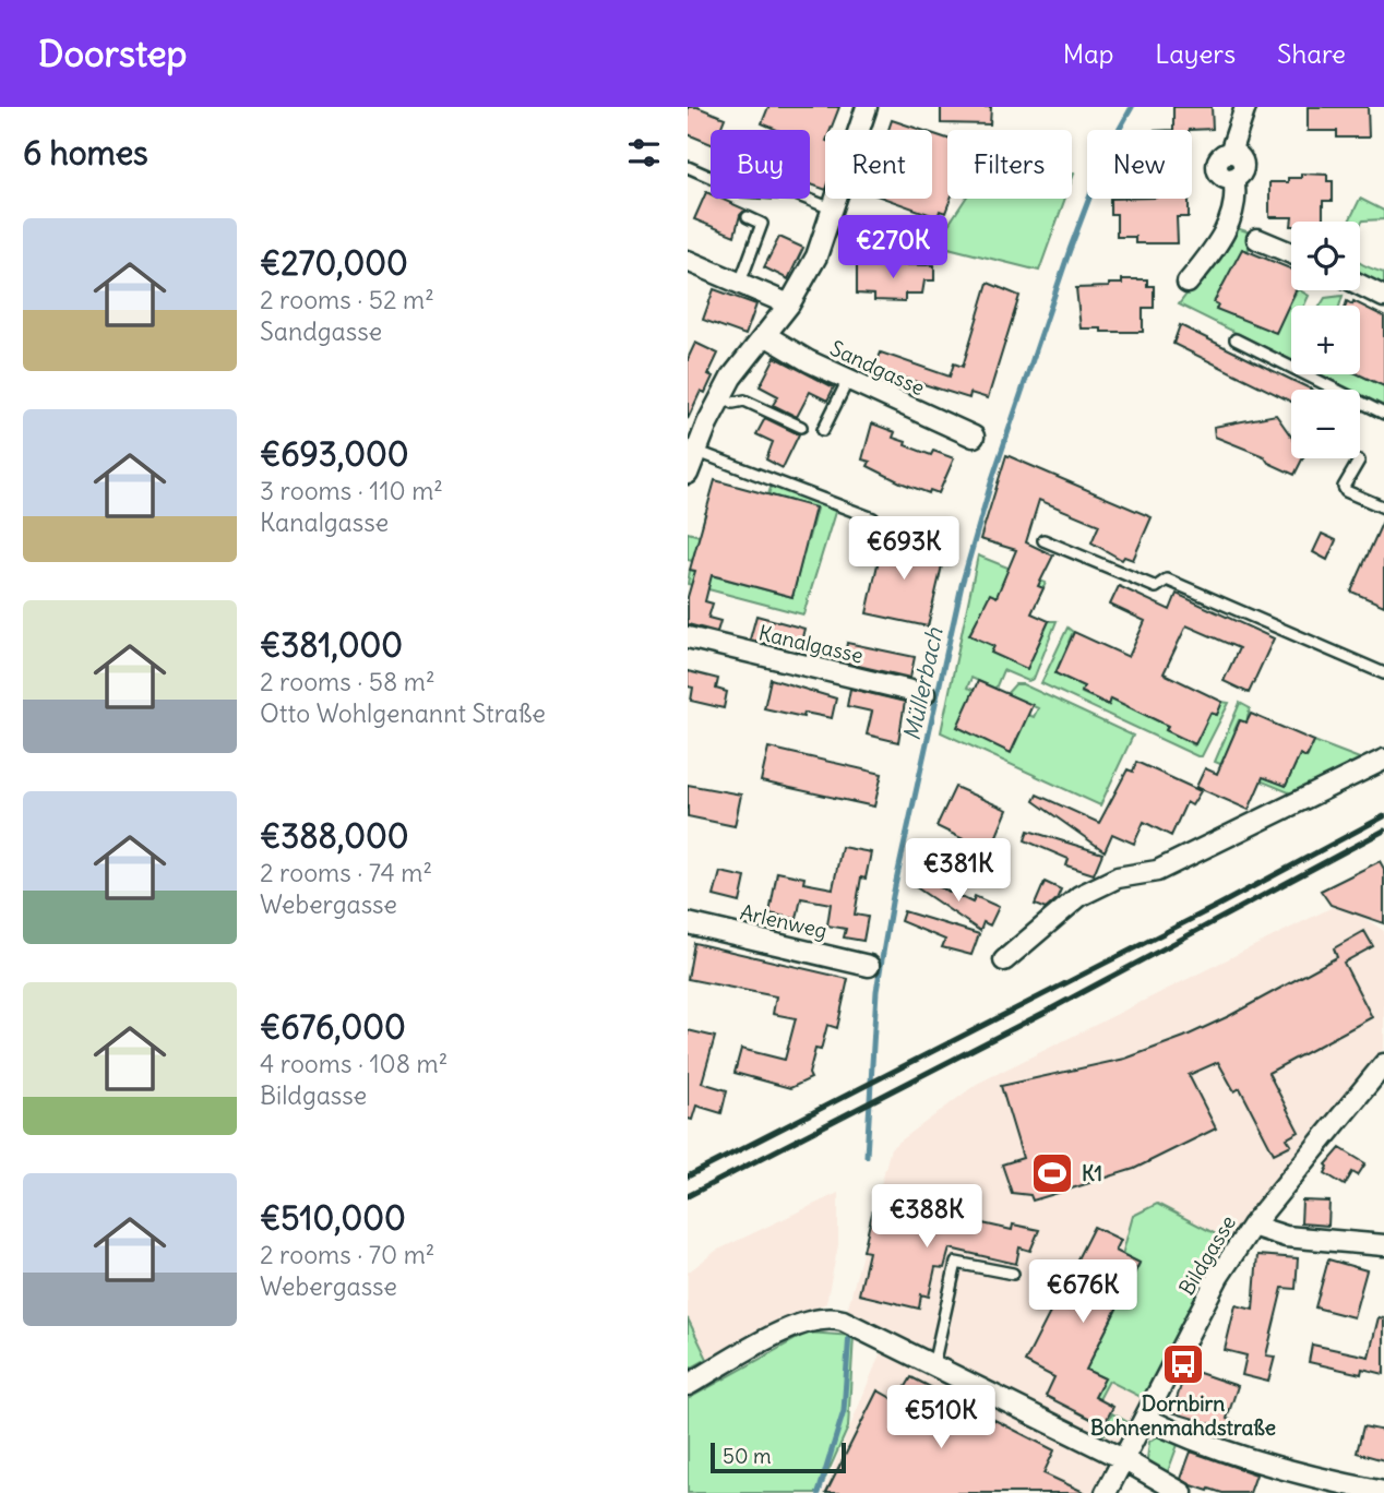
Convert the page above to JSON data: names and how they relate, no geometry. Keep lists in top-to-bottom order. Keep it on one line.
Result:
{"streets":{"street":["Sandgasse","Kanalgasse","Arlenweg","Bildgasse"]},"water":["Müllerbach"],"places":{"sports":["K1"],"bus stop":["Dornbirn Bohnenmahdstraße"]},"scale_bar":"50 m","page":{"header":"Doorstep","nav":["Map","Layers","Share"],"heading":"6 homes","chip":["Buy","Rent","Filters","New"],"list":[{"name":"€270,000","note":"2 rooms · 52 m² · Sandgasse"},{"name":"€693,000","note":"3 rooms · 110 m² · Kanalgasse"},{"name":"€381,000","note":"2 rooms · 58 m² · Otto Wohlgenannt Straße"},{"name":"€388,000","note":"2 rooms · 74 m² · Webergasse"},{"name":"€676,000","note":"4 rooms · 108 m² · Bildgasse"},{"name":"€510,000","note":"2 rooms · 70 m² · Webergasse"}],"price":["€270K","€693K","€381K","€388K","€676K","€510K"],"map_buttons":["+","−"],"scale":"50 m"}}
